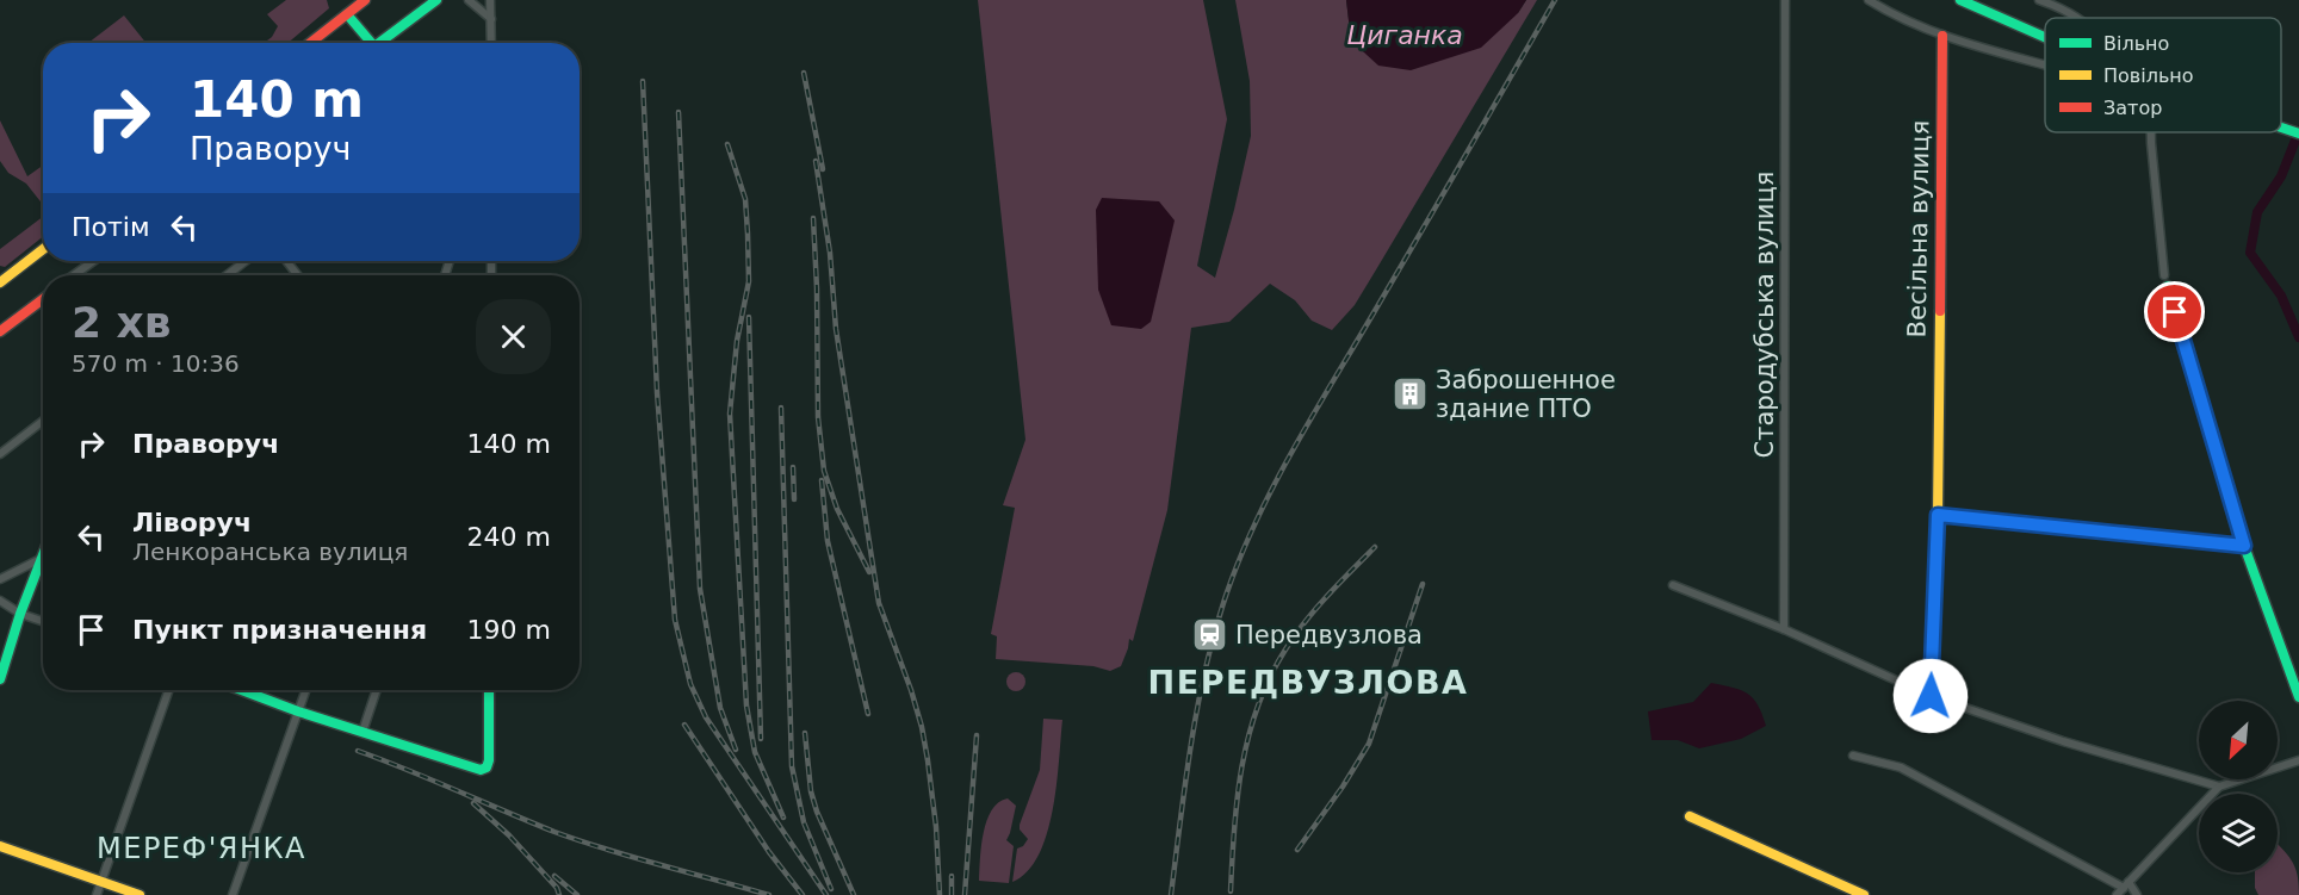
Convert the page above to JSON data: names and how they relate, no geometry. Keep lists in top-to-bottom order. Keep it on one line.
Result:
{"streets":{"main road":["Весільна вулиця"],"street":["Стародубська вулиця"]},"districts":["ПЕРЕДВУЗЛОВА","МЕРЕФ'ЯНКА"],"water":["Циганка"],"places":{"building":["Заброшенное здание ПТО"],"station":["Передвузлова"]},"legend":["Вільно","Повільно","Затор"],"north":"bottom left","page":{"turn":["140 m","Праворуч"],"then":"Потім","heading":["2 хв","570 m · 10:36"],"list":[{"name":"Праворуч","value":"140 m"},{"name":"Ліворуч","note":"Ленкоранська вулиця","value":"240 m"},{"name":"Пункт призначення","value":"190 m"}]}}
